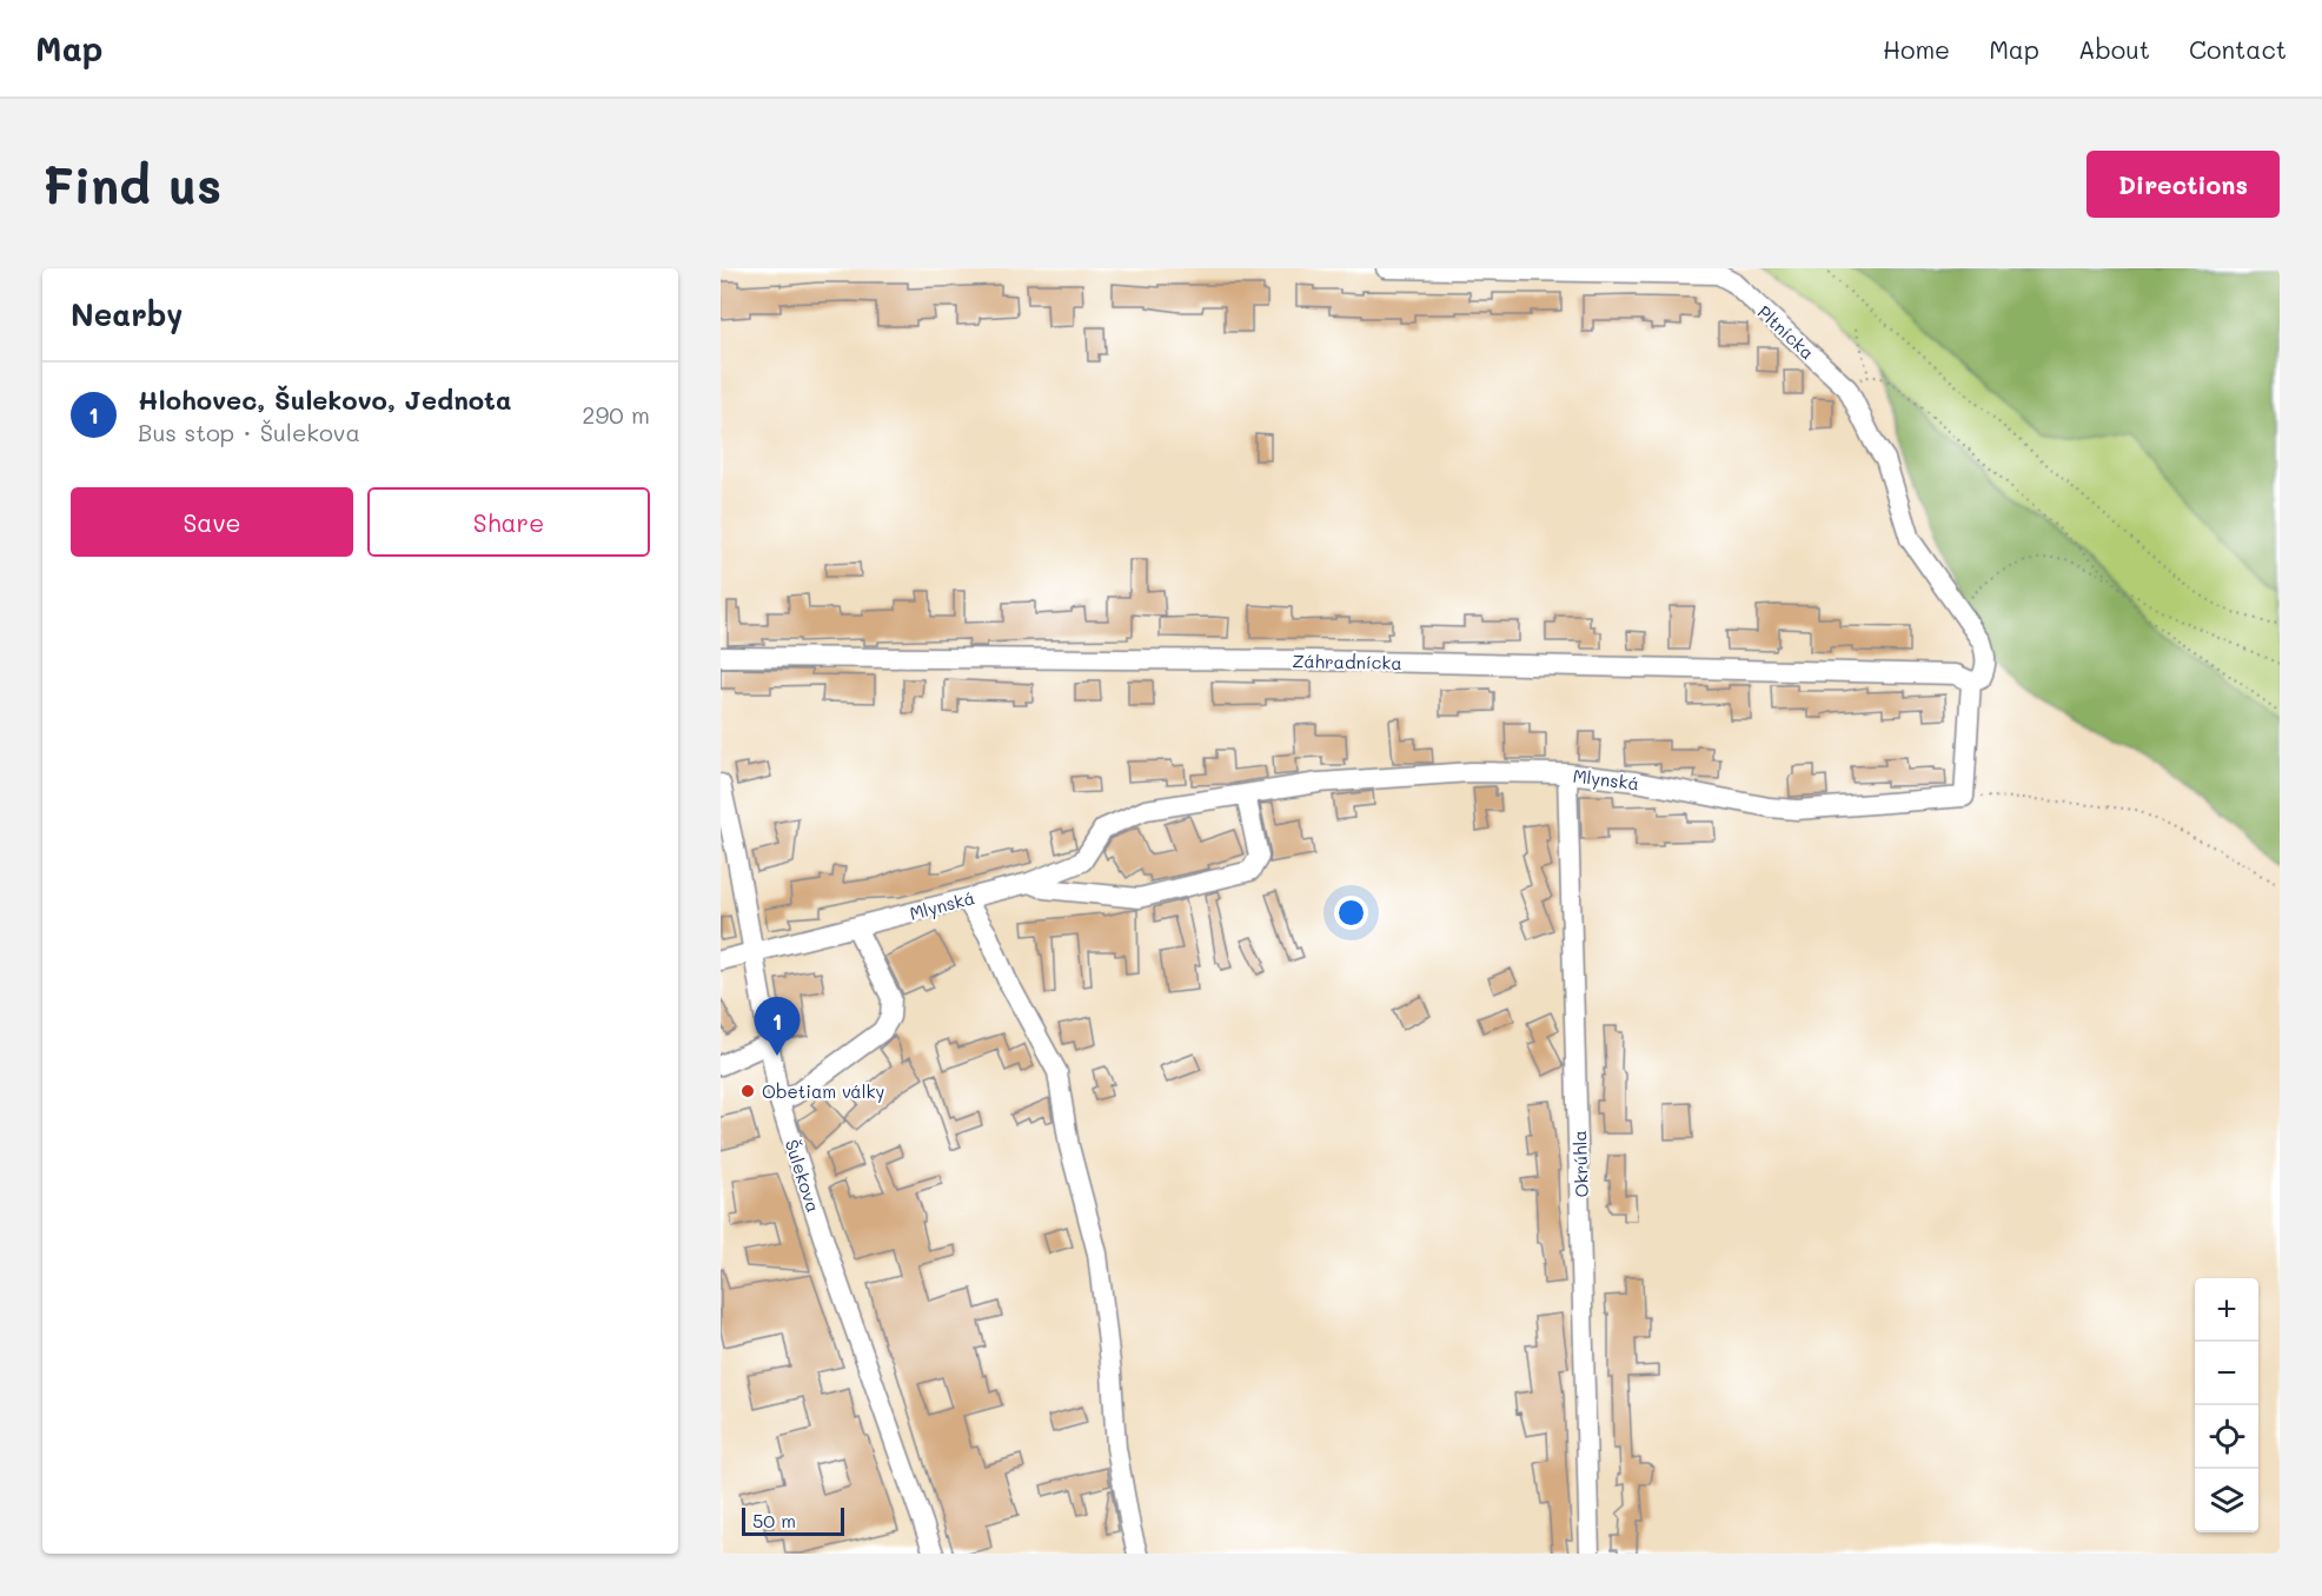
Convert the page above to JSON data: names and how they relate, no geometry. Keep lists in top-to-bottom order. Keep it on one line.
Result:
{"streets":{"street":["Pltnícka","Záhradnícka","Mlynská","Okrúhla","Šulekova"]},"crossings":[["Mlynská","Okrúhla"],["Mlynská","Šulekova"]],"places":["Obetiam války"],"scale_bar":"50 m","page":{"header":"Map","nav":["Home","Map","About","Contact"],"buttons":["Directions",["Save","Share"]],"title":"Find us","heading":"Nearby","list":[{"mark":"1","name":"Hlohovec, Šulekovo, Jednota","note":"Bus stop · Šulekova","value":"290 m"}],"pins":"1","map_buttons":["+","−"],"scale":"50 m"}}
